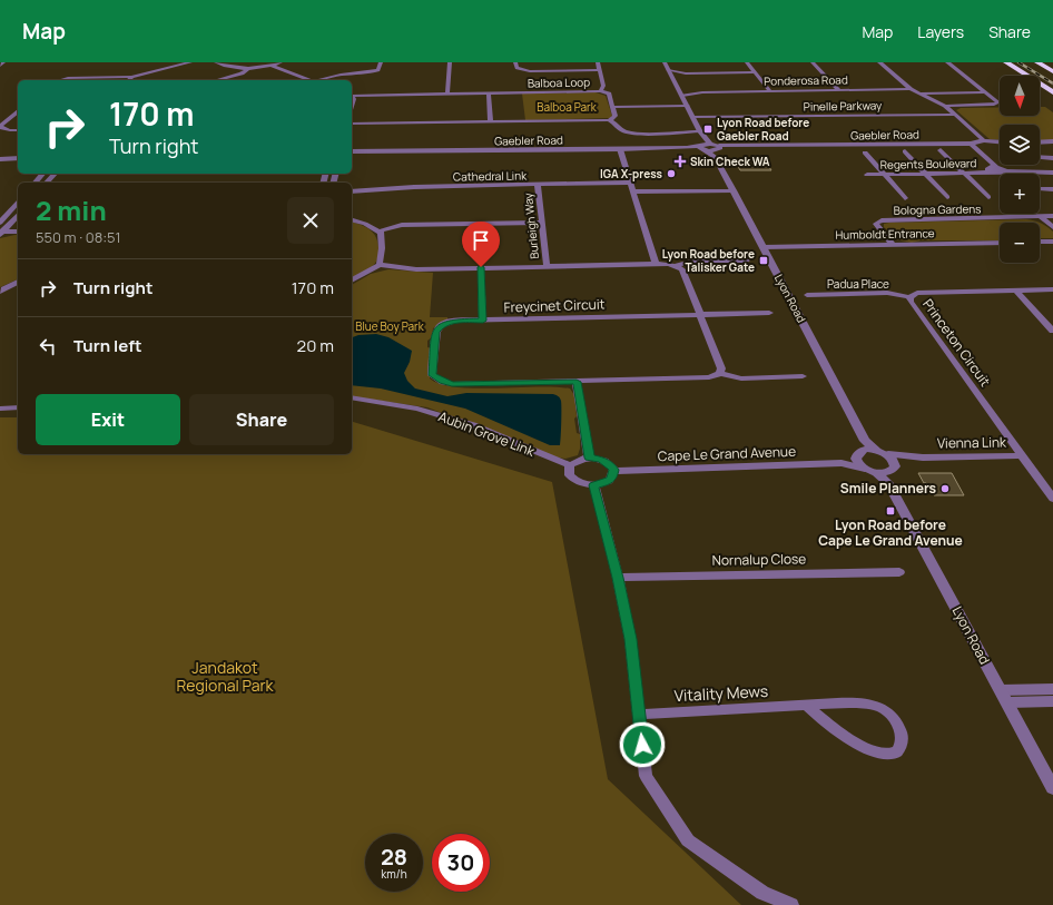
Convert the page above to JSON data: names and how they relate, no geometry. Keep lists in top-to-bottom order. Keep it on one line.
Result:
{"streets":{"street":["Ponderosa Road","Balboa Loop","Pinelle Parkway","Gaebler Road","Regents Boulevard","Cathedral Link","Bologna Gardens","Burleigh Way","Humboldt Entrance","Padua Place","Lyon Road","Freycinet Circuit","Princeton Circuit","Aubin Grove Link","Vienna Link","Cape Le Grand Avenue","Nornalup Close","Vitality Mews"]},"crossings":[["Ponderosa Road","Lyon Road"],["Pinelle Parkway","Lyon Road"],["Gaebler Road","Lyon Road"],["Cathedral Link","Burleigh Way"],["Bologna Gardens","Humboldt Entrance"],["Humboldt Entrance","Lyon Road"],["Padua Place","Princeton Circuit"],["Lyon Road","Vienna Link"],["Lyon Road","Cape Le Grand Avenue"],["Princeton Circuit","Vienna Link"],["Aubin Grove Link","Cape Le Grand Avenue"]],"parks":["Balboa Park","Blue Boy Park","Jandakot Regional Park"],"places":{"transit":["Lyon Road before Gaebler Road","Lyon Road before Talisker Gate","Lyon Road before Cape Le Grand Avenue"],"health":["Skin Check WA"],"other":["IGA X-press","Smile Planners"]},"north":"bottom","page":{"header":"Map","nav":["Map","Layers","Share"],"map_buttons":["+","−"],"turn":["170 m","Turn right"],"heading":["2 min","550 m · 08:51"],"list":[{"name":"Turn right","value":"170 m"},{"name":"Turn left","value":"20 m"}],"buttons":["Exit","Share"],"speed":"28 km/h","limit":"30"}}
